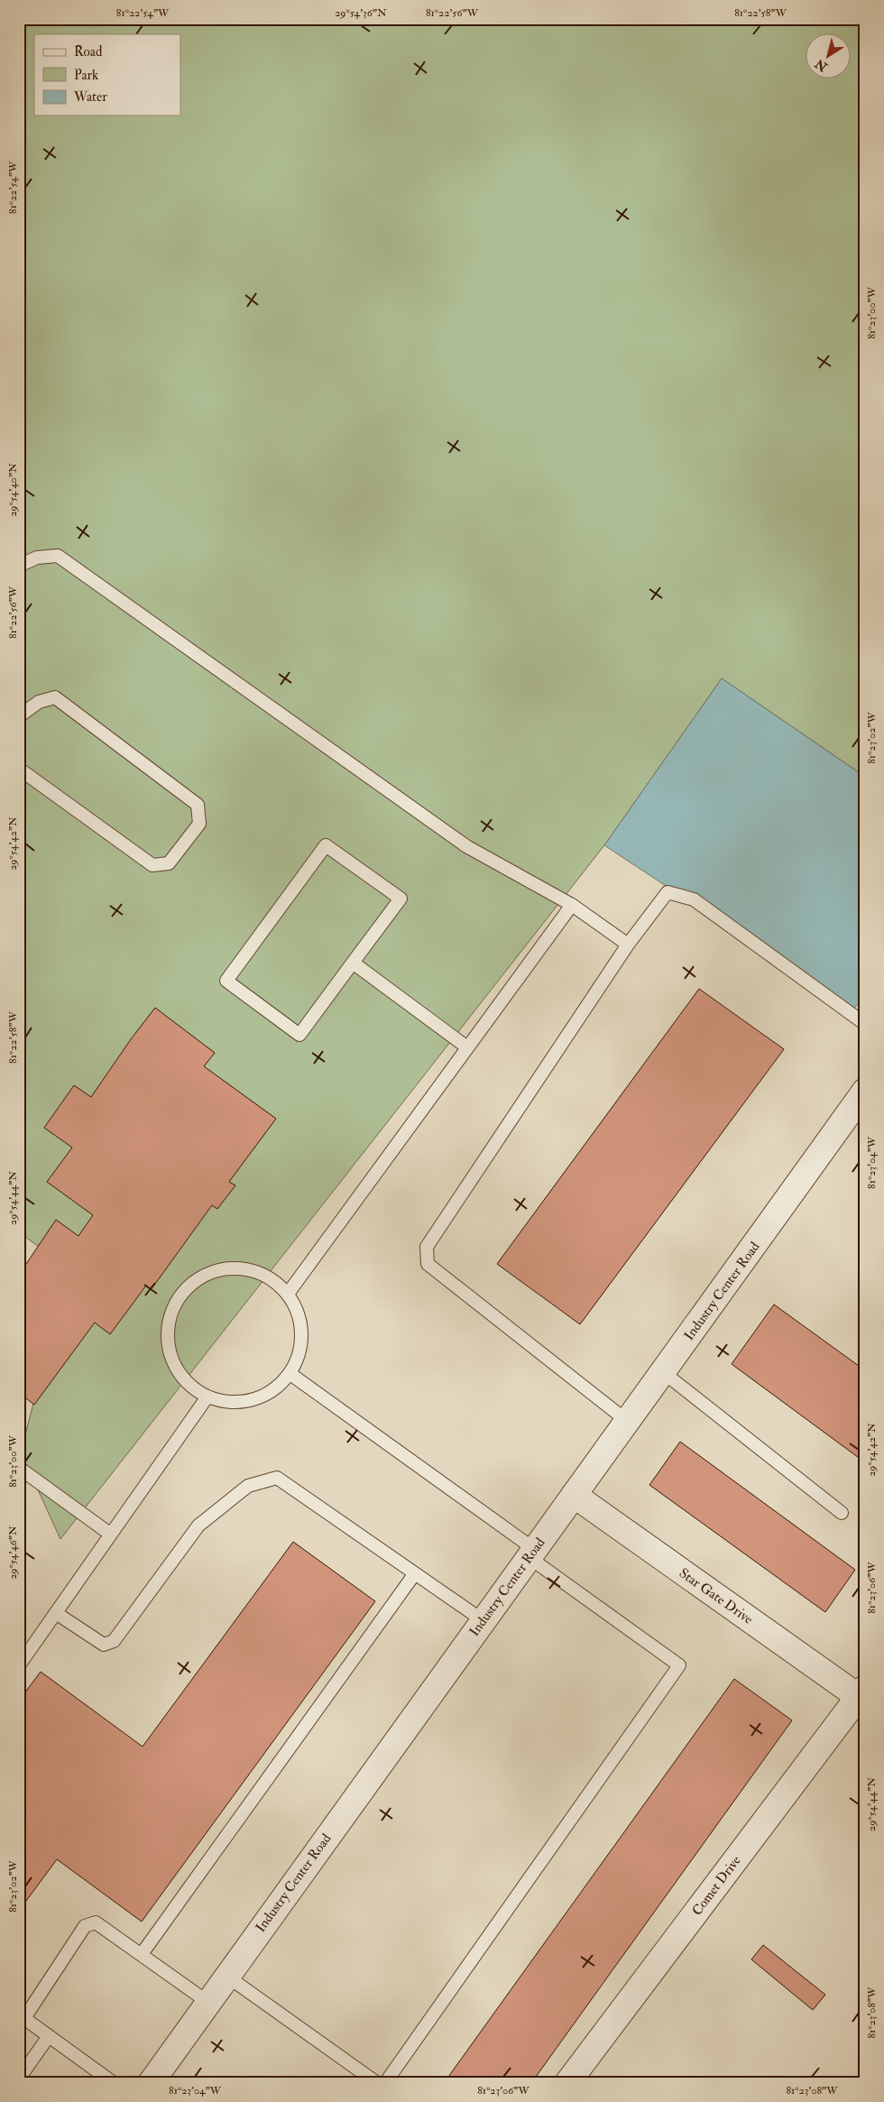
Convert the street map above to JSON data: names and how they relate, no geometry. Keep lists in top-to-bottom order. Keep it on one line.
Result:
{"streets":{"street":["Industry Center Road","Star Gate Drive","Comet Drive"]},"crossings":[["Industry Center Road","Star Gate Drive"],["Star Gate Drive","Comet Drive"]],"legend":["Road","Park","Water"],"north":"bottom left","coordinates":["81°22'54\"W","29°54'36\"N","81°22'56\"W","81°22'58\"W","81°23'00\"W","29°54'40\"N","81°23'02\"W","29°54'42\"N","81°23'04\"W","29°54'44\"N","29°54'46\"N","81°23'06\"W","81°23'08\"W"]}
